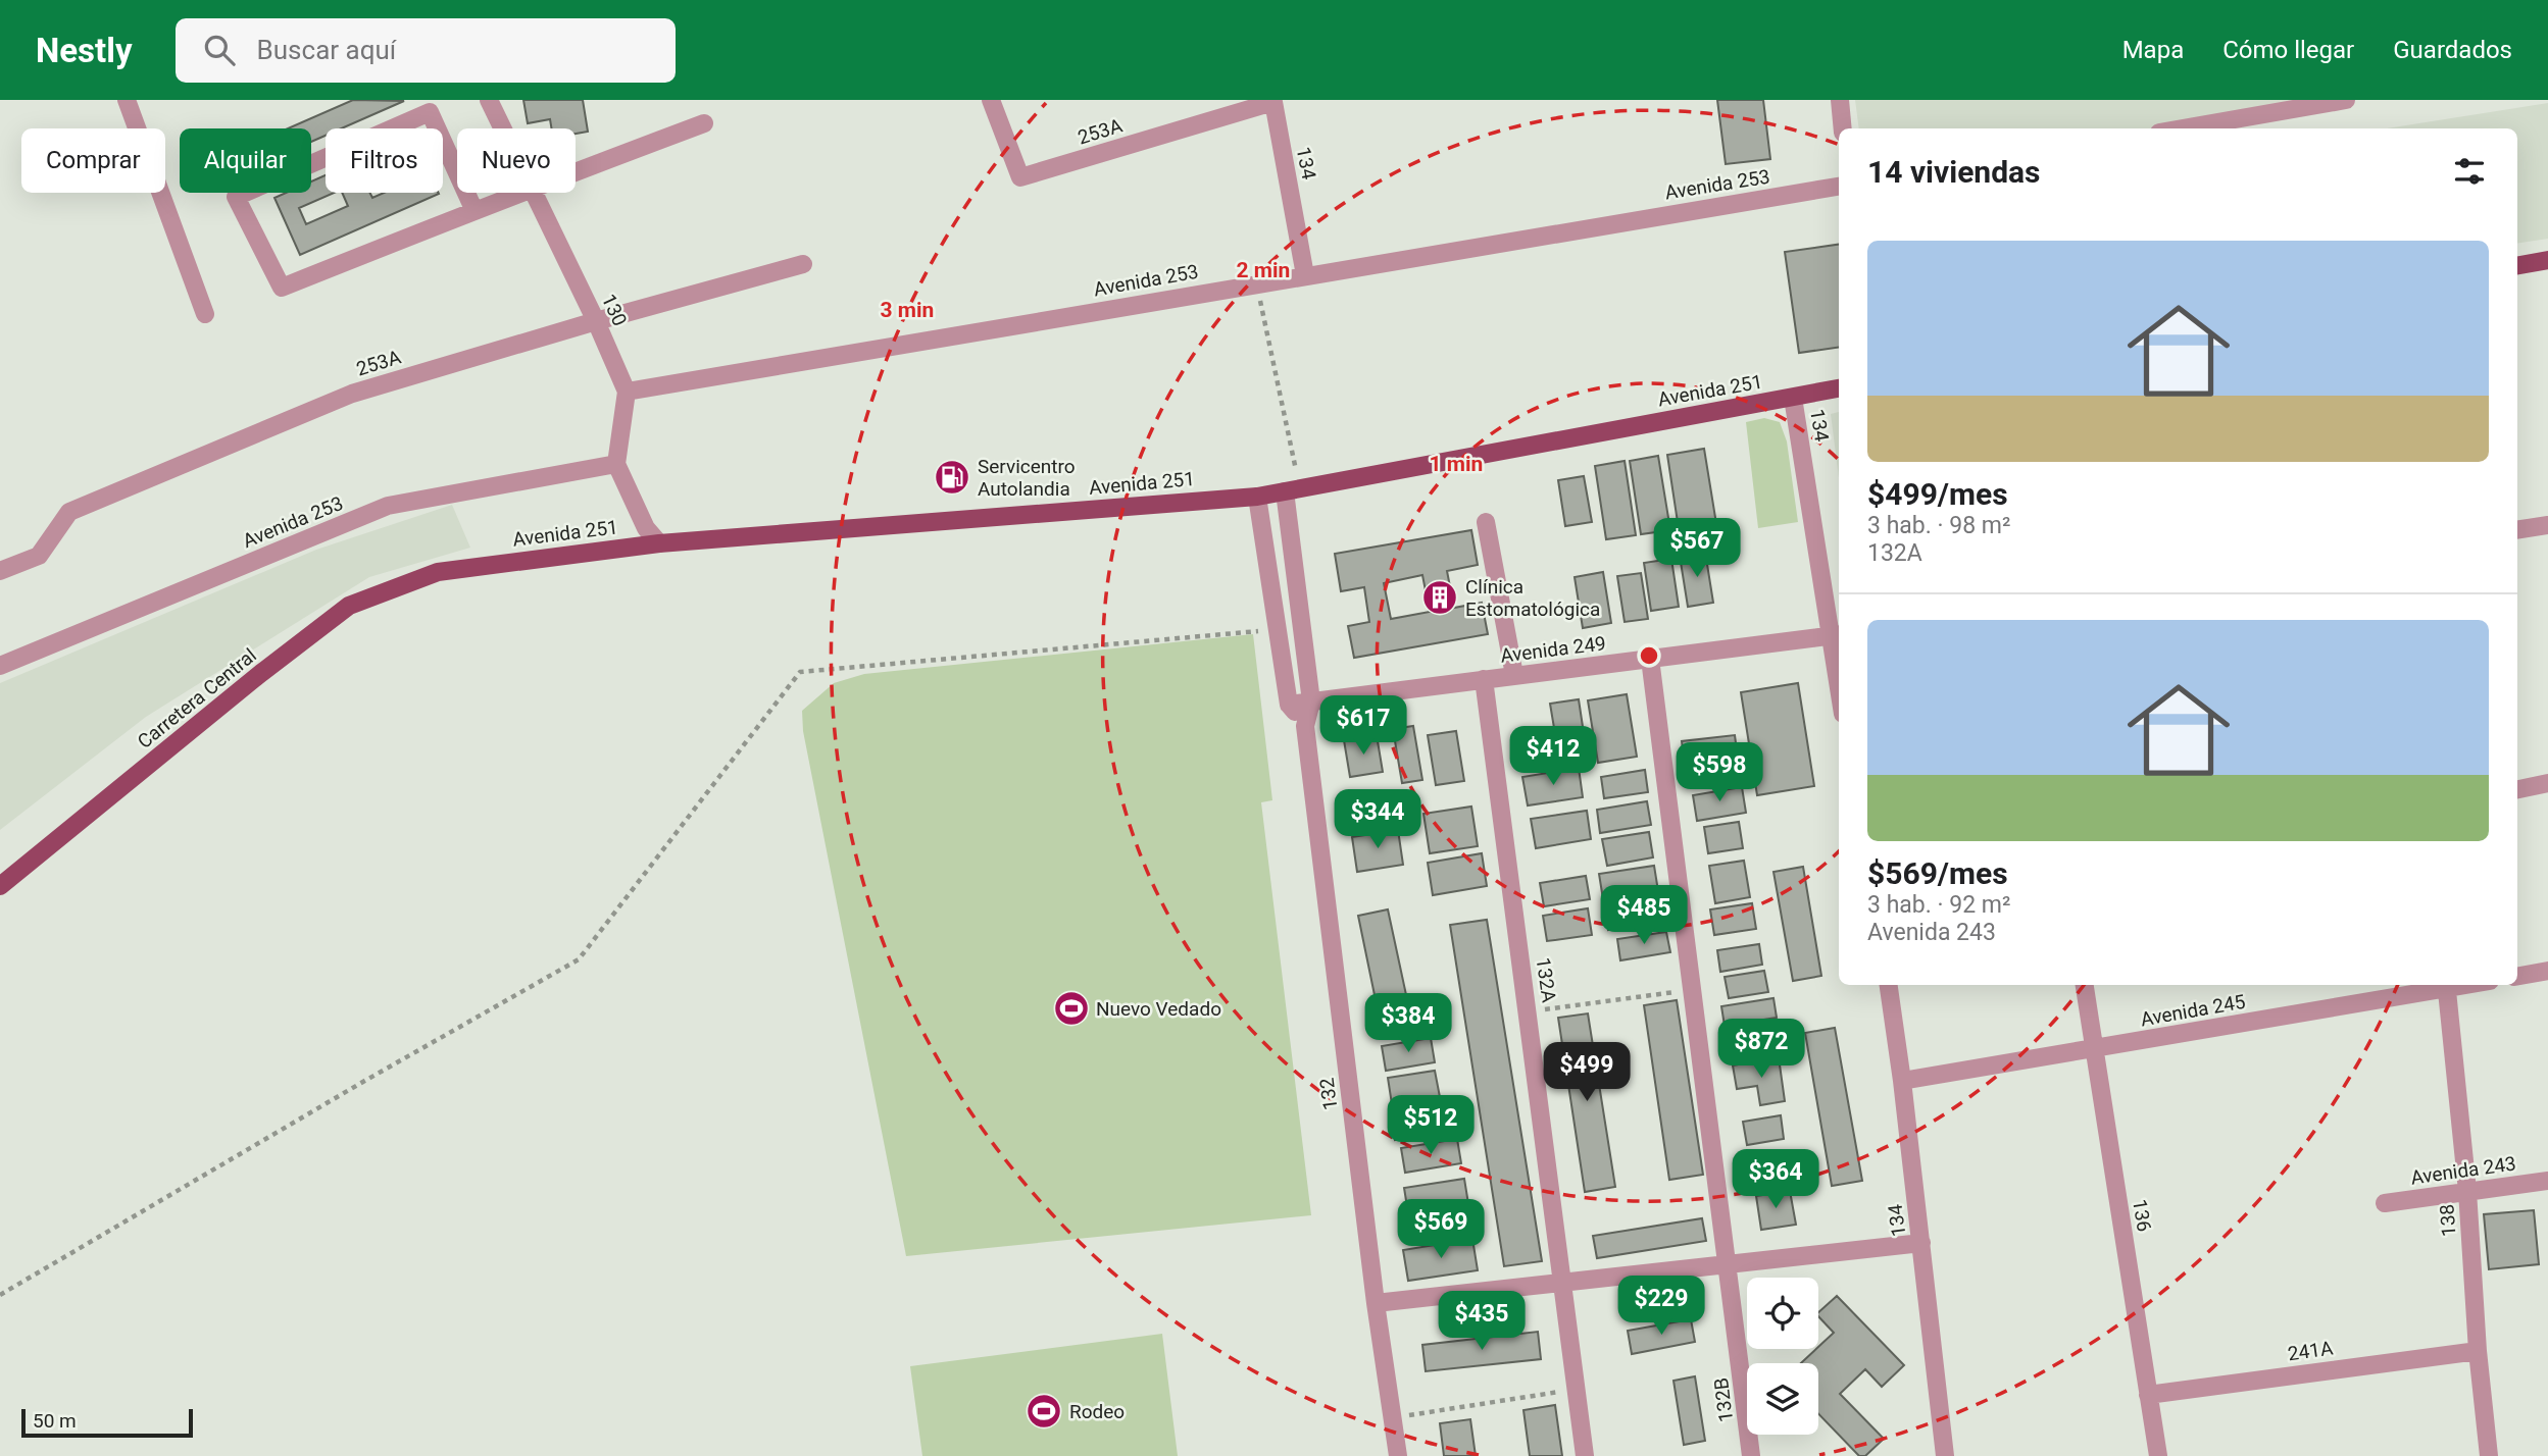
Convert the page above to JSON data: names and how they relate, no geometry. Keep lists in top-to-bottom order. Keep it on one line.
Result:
{"streets":{"main road":["Avenida 251","Carretera Central"],"street":["253A","134","Avenida 253","130","Avenida 249","132A","Avenida 245","132","Avenida 243","136","138","241A","132B"]},"crossings":[["253A","134"],["253A","130"],["134","Avenida 253"],["134","Avenida 251"],["134","Avenida 249"],["134","Avenida 245"],["Avenida 253","130"],["Avenida 251","Carretera Central"],["Avenida 251","132"],["Avenida 249","132A"],["Avenida 249","132"],["Avenida 249","132B"],["Avenida 245","136"],["Avenida 245","138"],["Avenida 243","138"],["136","241A"],["138","241A"]],"places":{"fuel station":["Servicentro Autolandia"],"building":["Clínica Estomatológica"],"sports":["Nuevo Vedado","Rodeo"]},"scale_bar":"50 m","page":{"header":"Nestly","search":"Buscar aquí","nav":["Mapa","Cómo llegar","Guardados"],"chip":["Comprar","Alquilar","Filtros","Nuevo"],"heading":"14 viviendas","list":[{"name":"$499/mes","note":"3 hab. · 98 m² · 132A"},{"name":"$569/mes","note":"3 hab. · 92 m² · Avenida 243"}],"price":["$567","$617","$412","$598","$344","$485","$384","$872","$499","$512","$364","$569","$229","$435"],"scale":"50 m"},"rings":["2 min","3 min","1 min"]}
